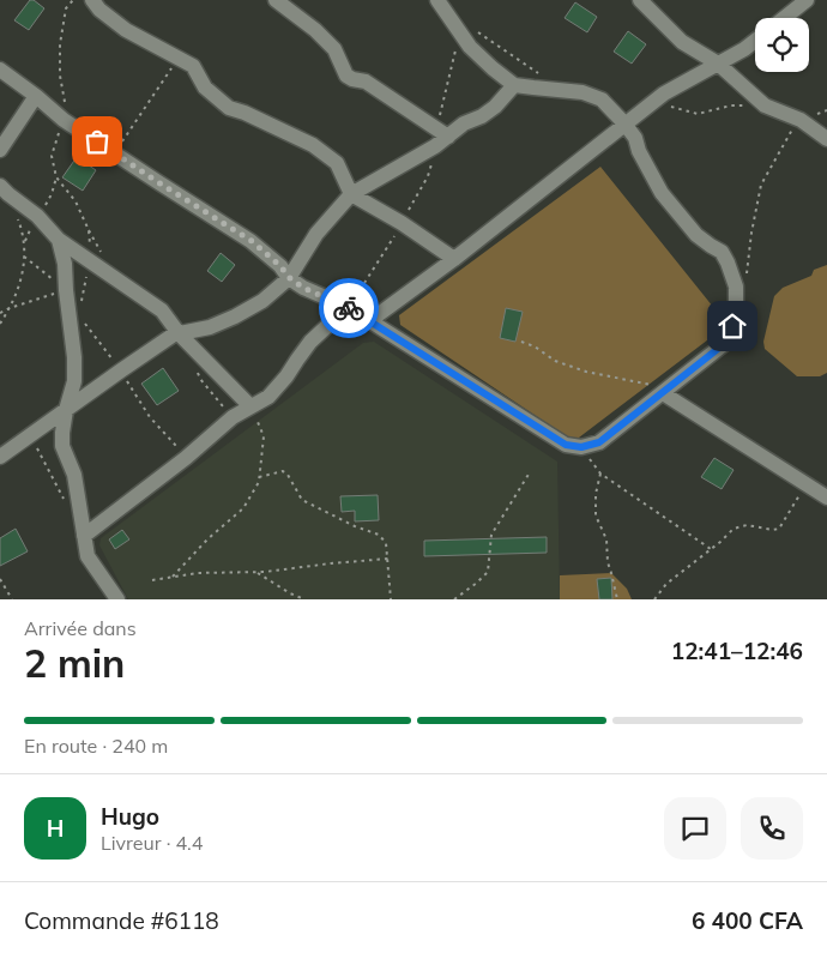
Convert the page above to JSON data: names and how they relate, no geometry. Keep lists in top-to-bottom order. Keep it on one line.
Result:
{"page":{"heading":["2 min","Arrivée dans","12:41–12:46"],"panel":["Hugo","Livreur · 4.4","Commande #6118","6 400 CFA"],"bar":"En route · 240 m","round":"H"}}
